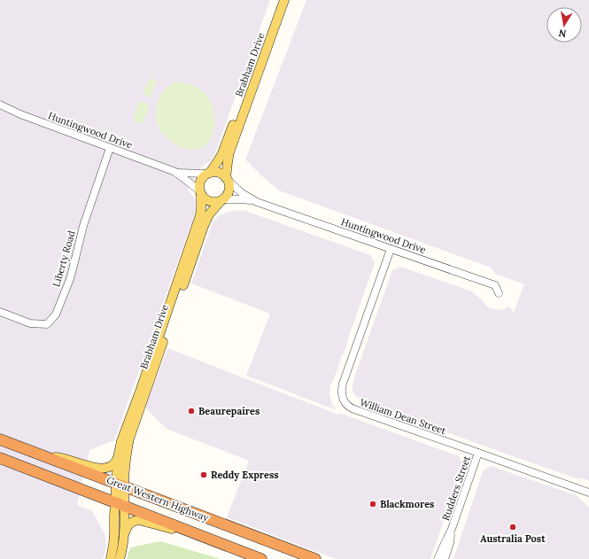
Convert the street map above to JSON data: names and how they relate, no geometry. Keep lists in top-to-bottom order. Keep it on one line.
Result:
{"streets":{"highway":["Great Western Highway"],"main road":["Brabham Drive"],"street":["Huntingwood Drive","Liberty Road","William Dean Street","Rudders Street"]},"crossings":[["Brabham Drive","Huntingwood Drive"],["Brabham Drive","Great Western Highway"],["Huntingwood Drive","Liberty Road"],["Huntingwood Drive","William Dean Street"],["William Dean Street","Rudders Street"]],"places":["Beaurepaires","Reddy Express","Blackmores","Australia Post"],"north":"bottom"}
